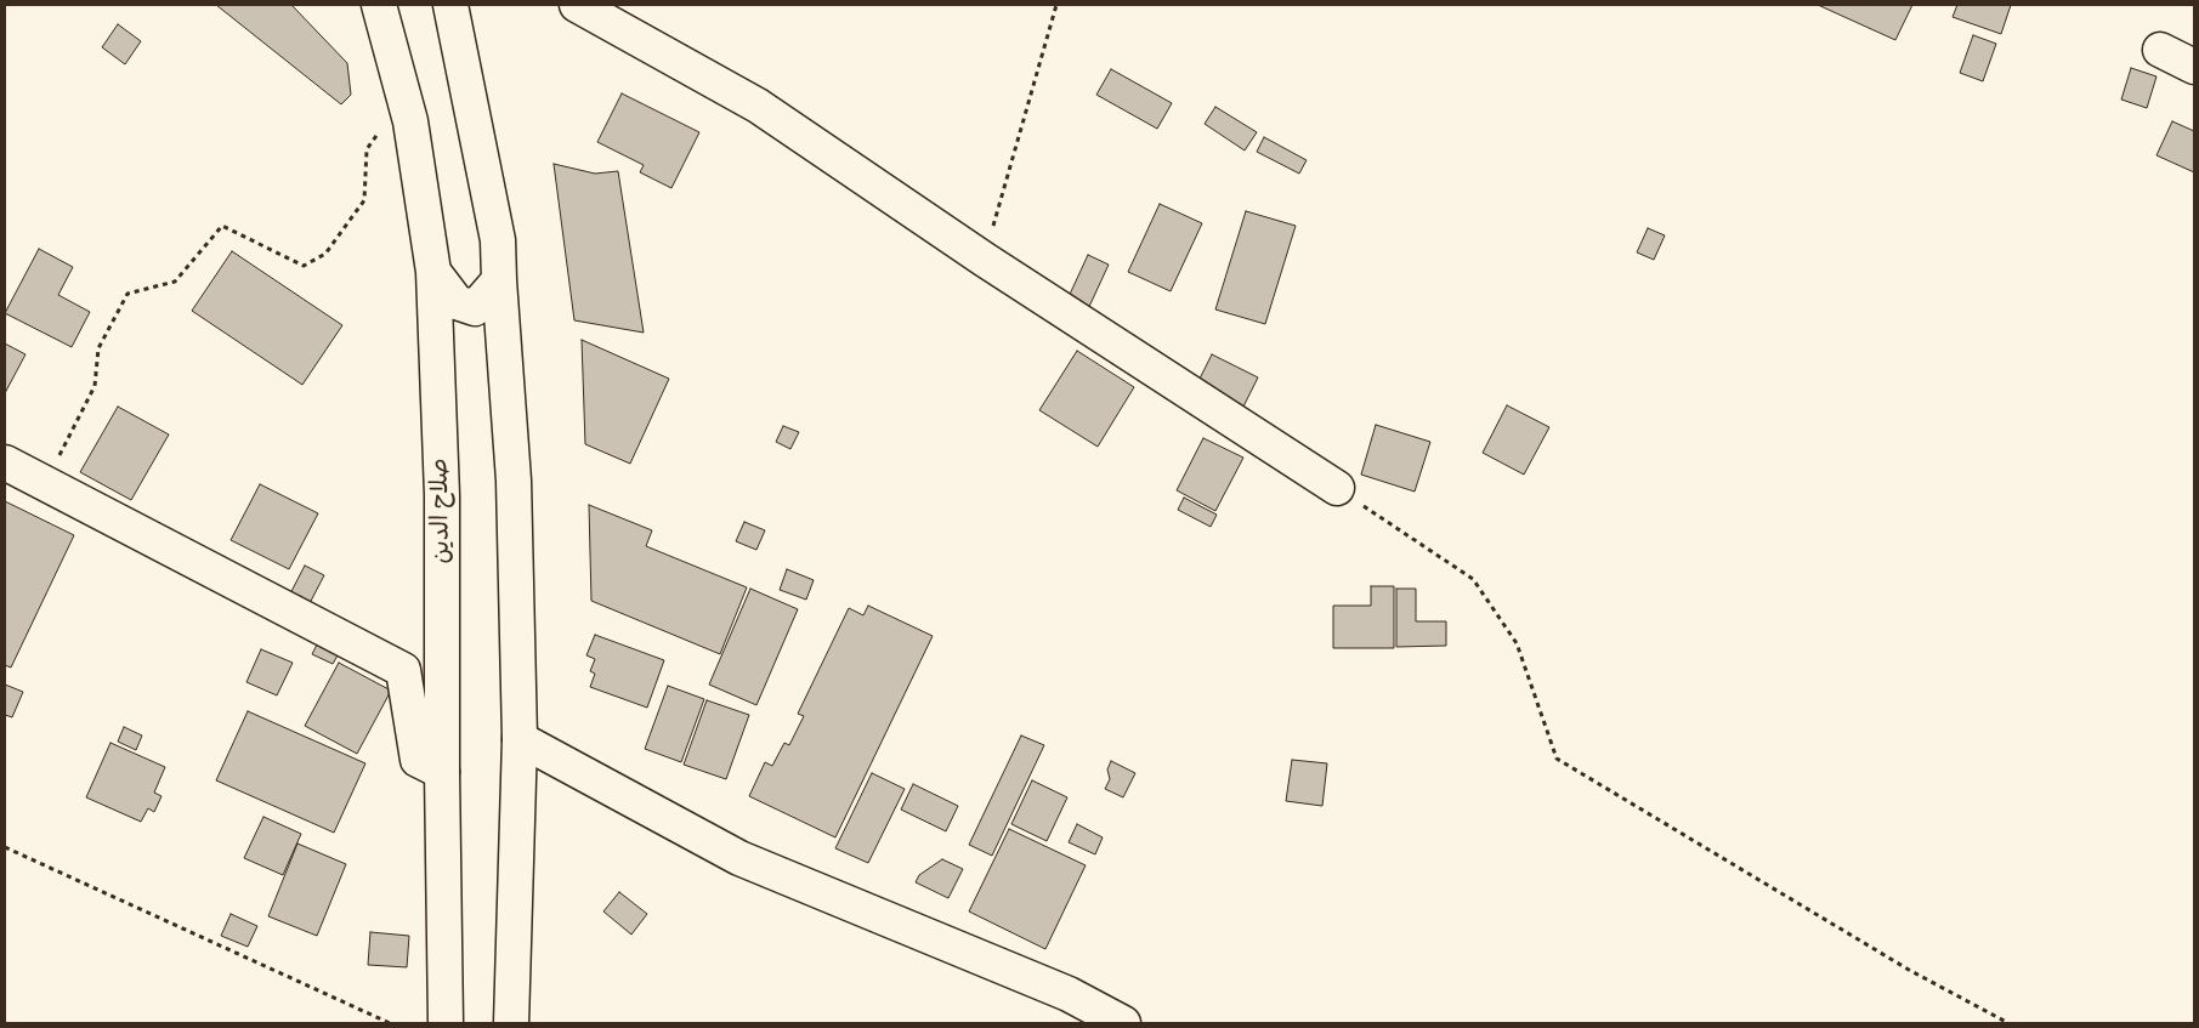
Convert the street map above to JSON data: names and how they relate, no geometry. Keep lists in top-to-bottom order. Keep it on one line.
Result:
{"streets":{"main road":["صلاح الدين"]}}
